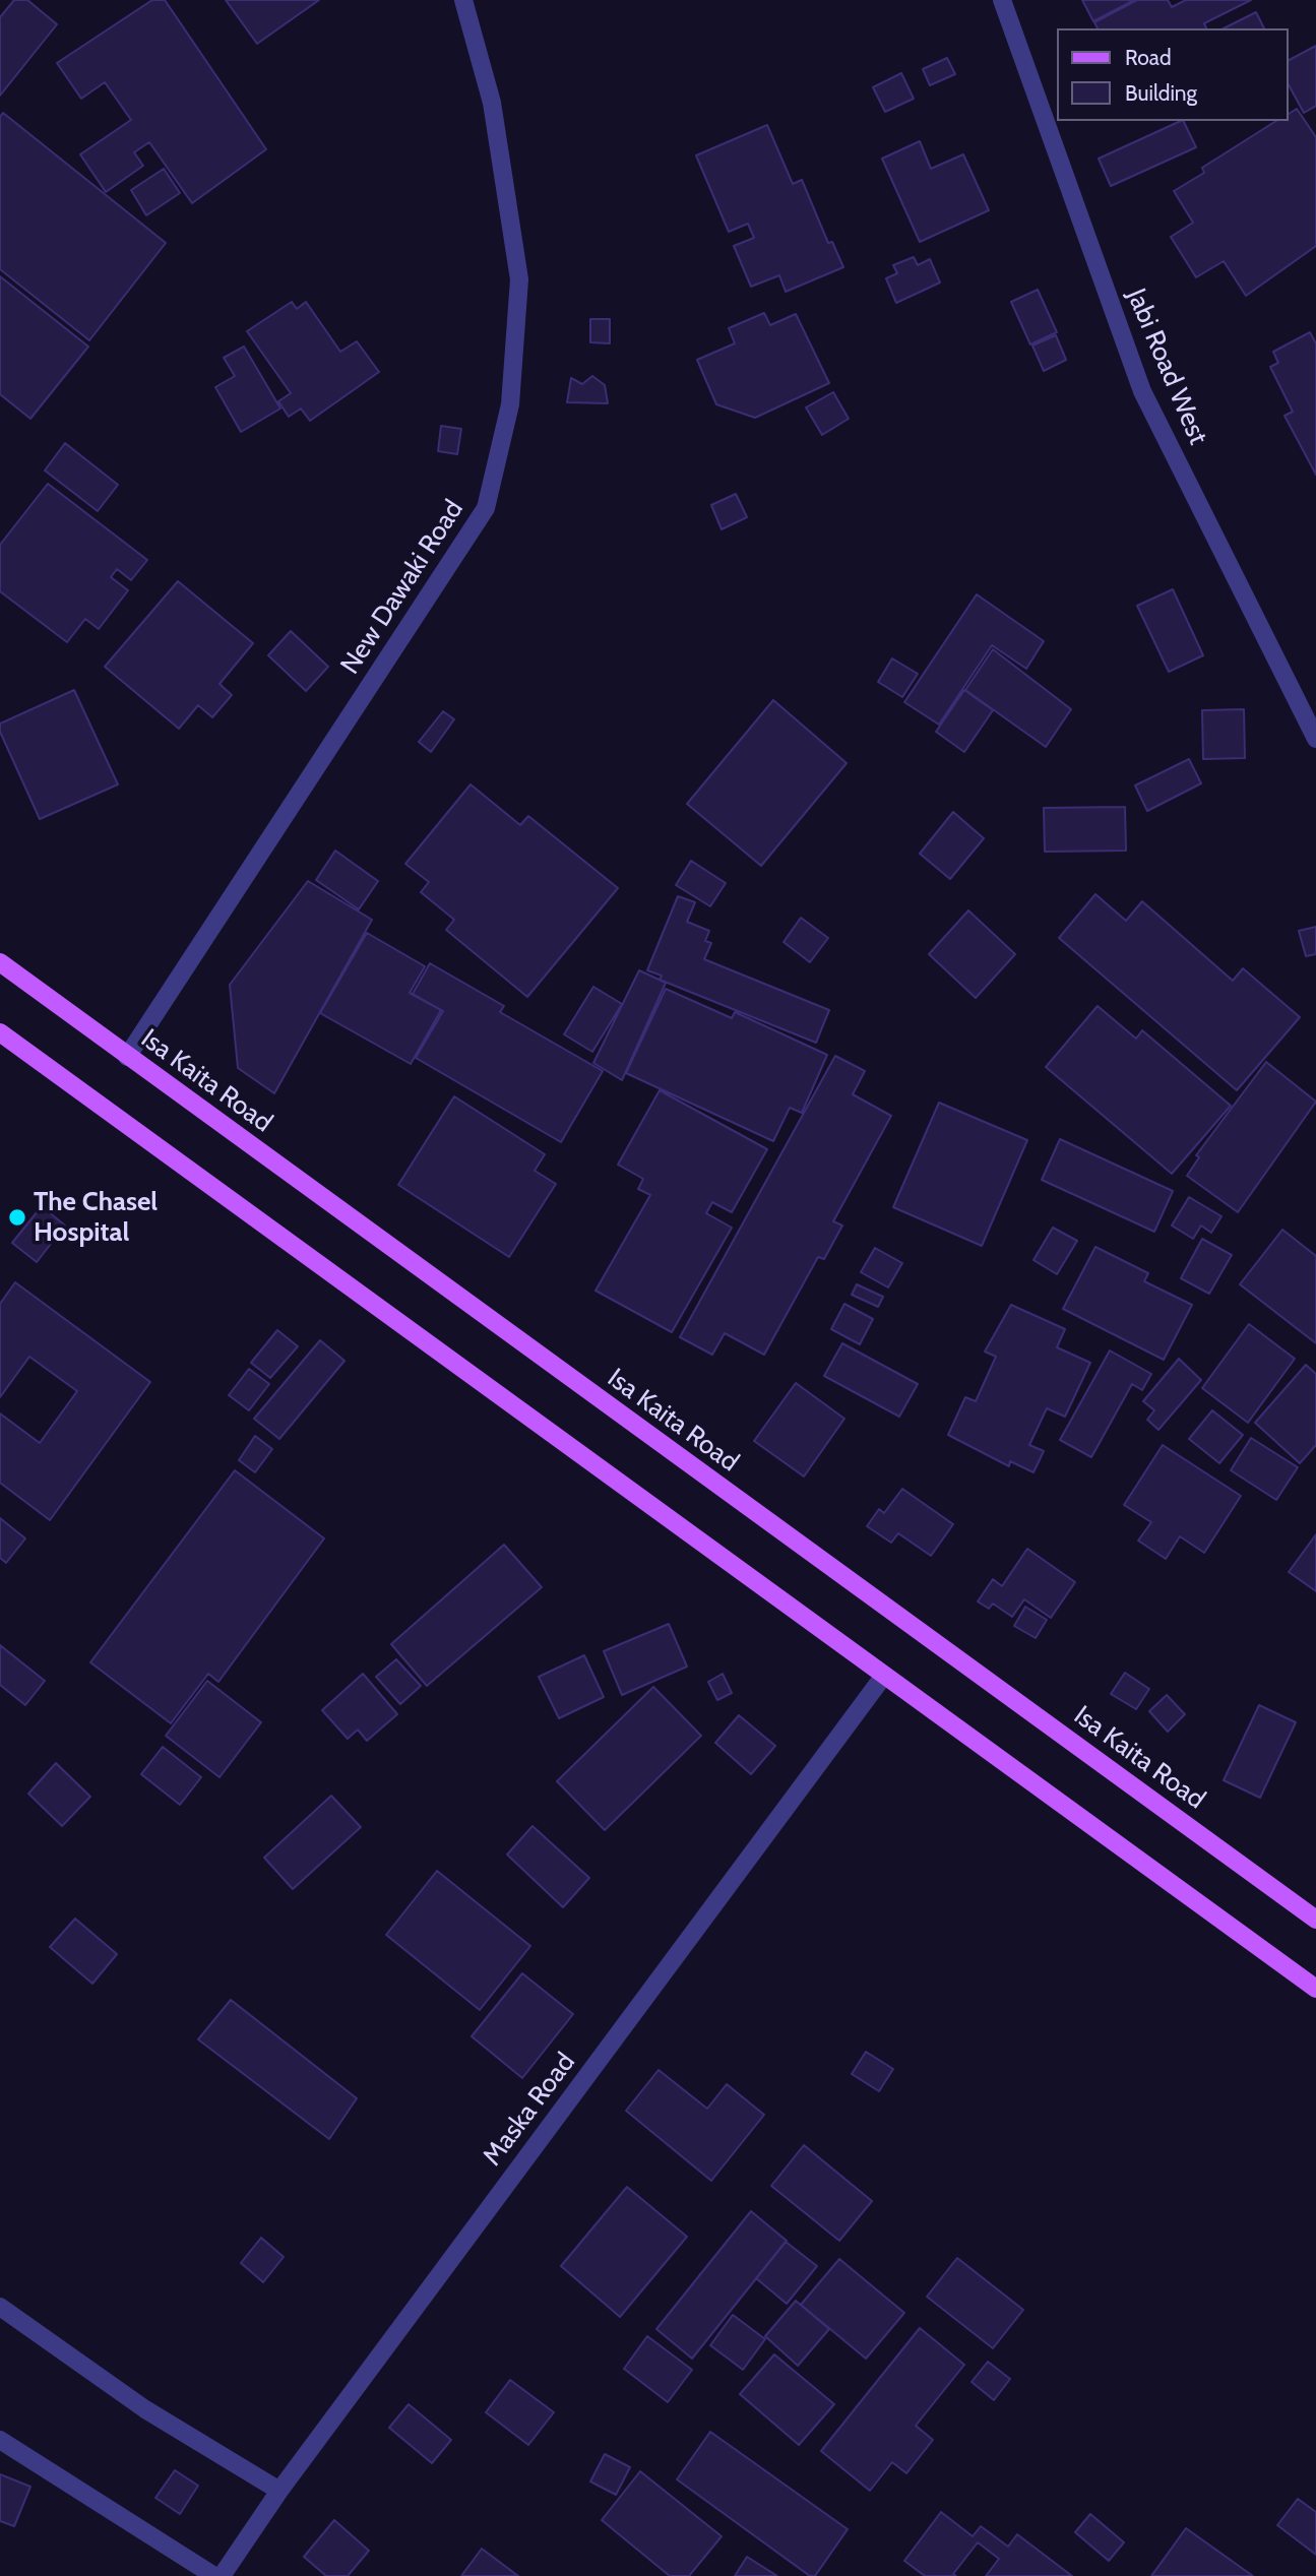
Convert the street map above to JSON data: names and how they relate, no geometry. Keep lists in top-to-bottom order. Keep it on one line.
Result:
{"streets":{"main road":["Isa Kaita Road"],"street":["Jabi Road West","New Dawaki Road","Maska Road"]},"crossings":[["New Dawaki Road","Isa Kaita Road"]],"places":["The Chasel Hospital"],"legend":["Road","Building"]}
